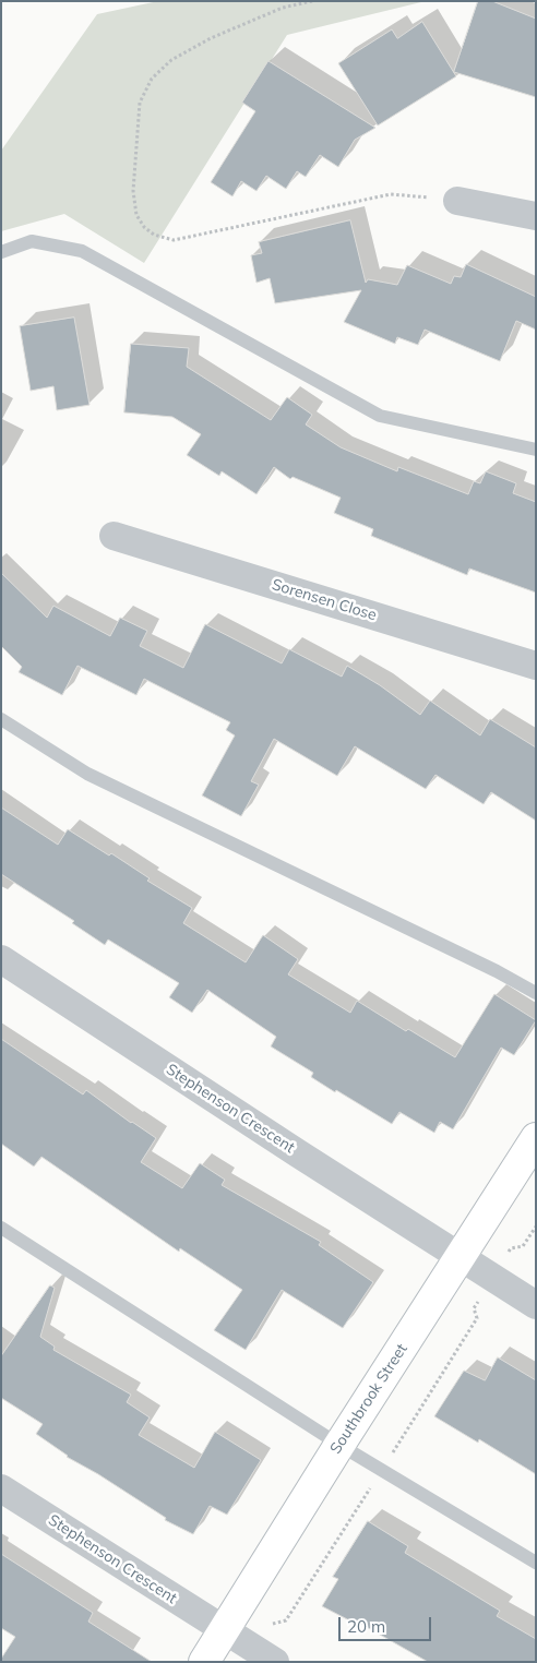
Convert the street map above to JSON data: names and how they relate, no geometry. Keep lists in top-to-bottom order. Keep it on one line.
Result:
{"streets":{"street":["Sorensen Close","Stephenson Crescent","Southbrook Street"]},"crossings":[["Stephenson Crescent","Southbrook Street"]],"scale_bar":"20 m"}
